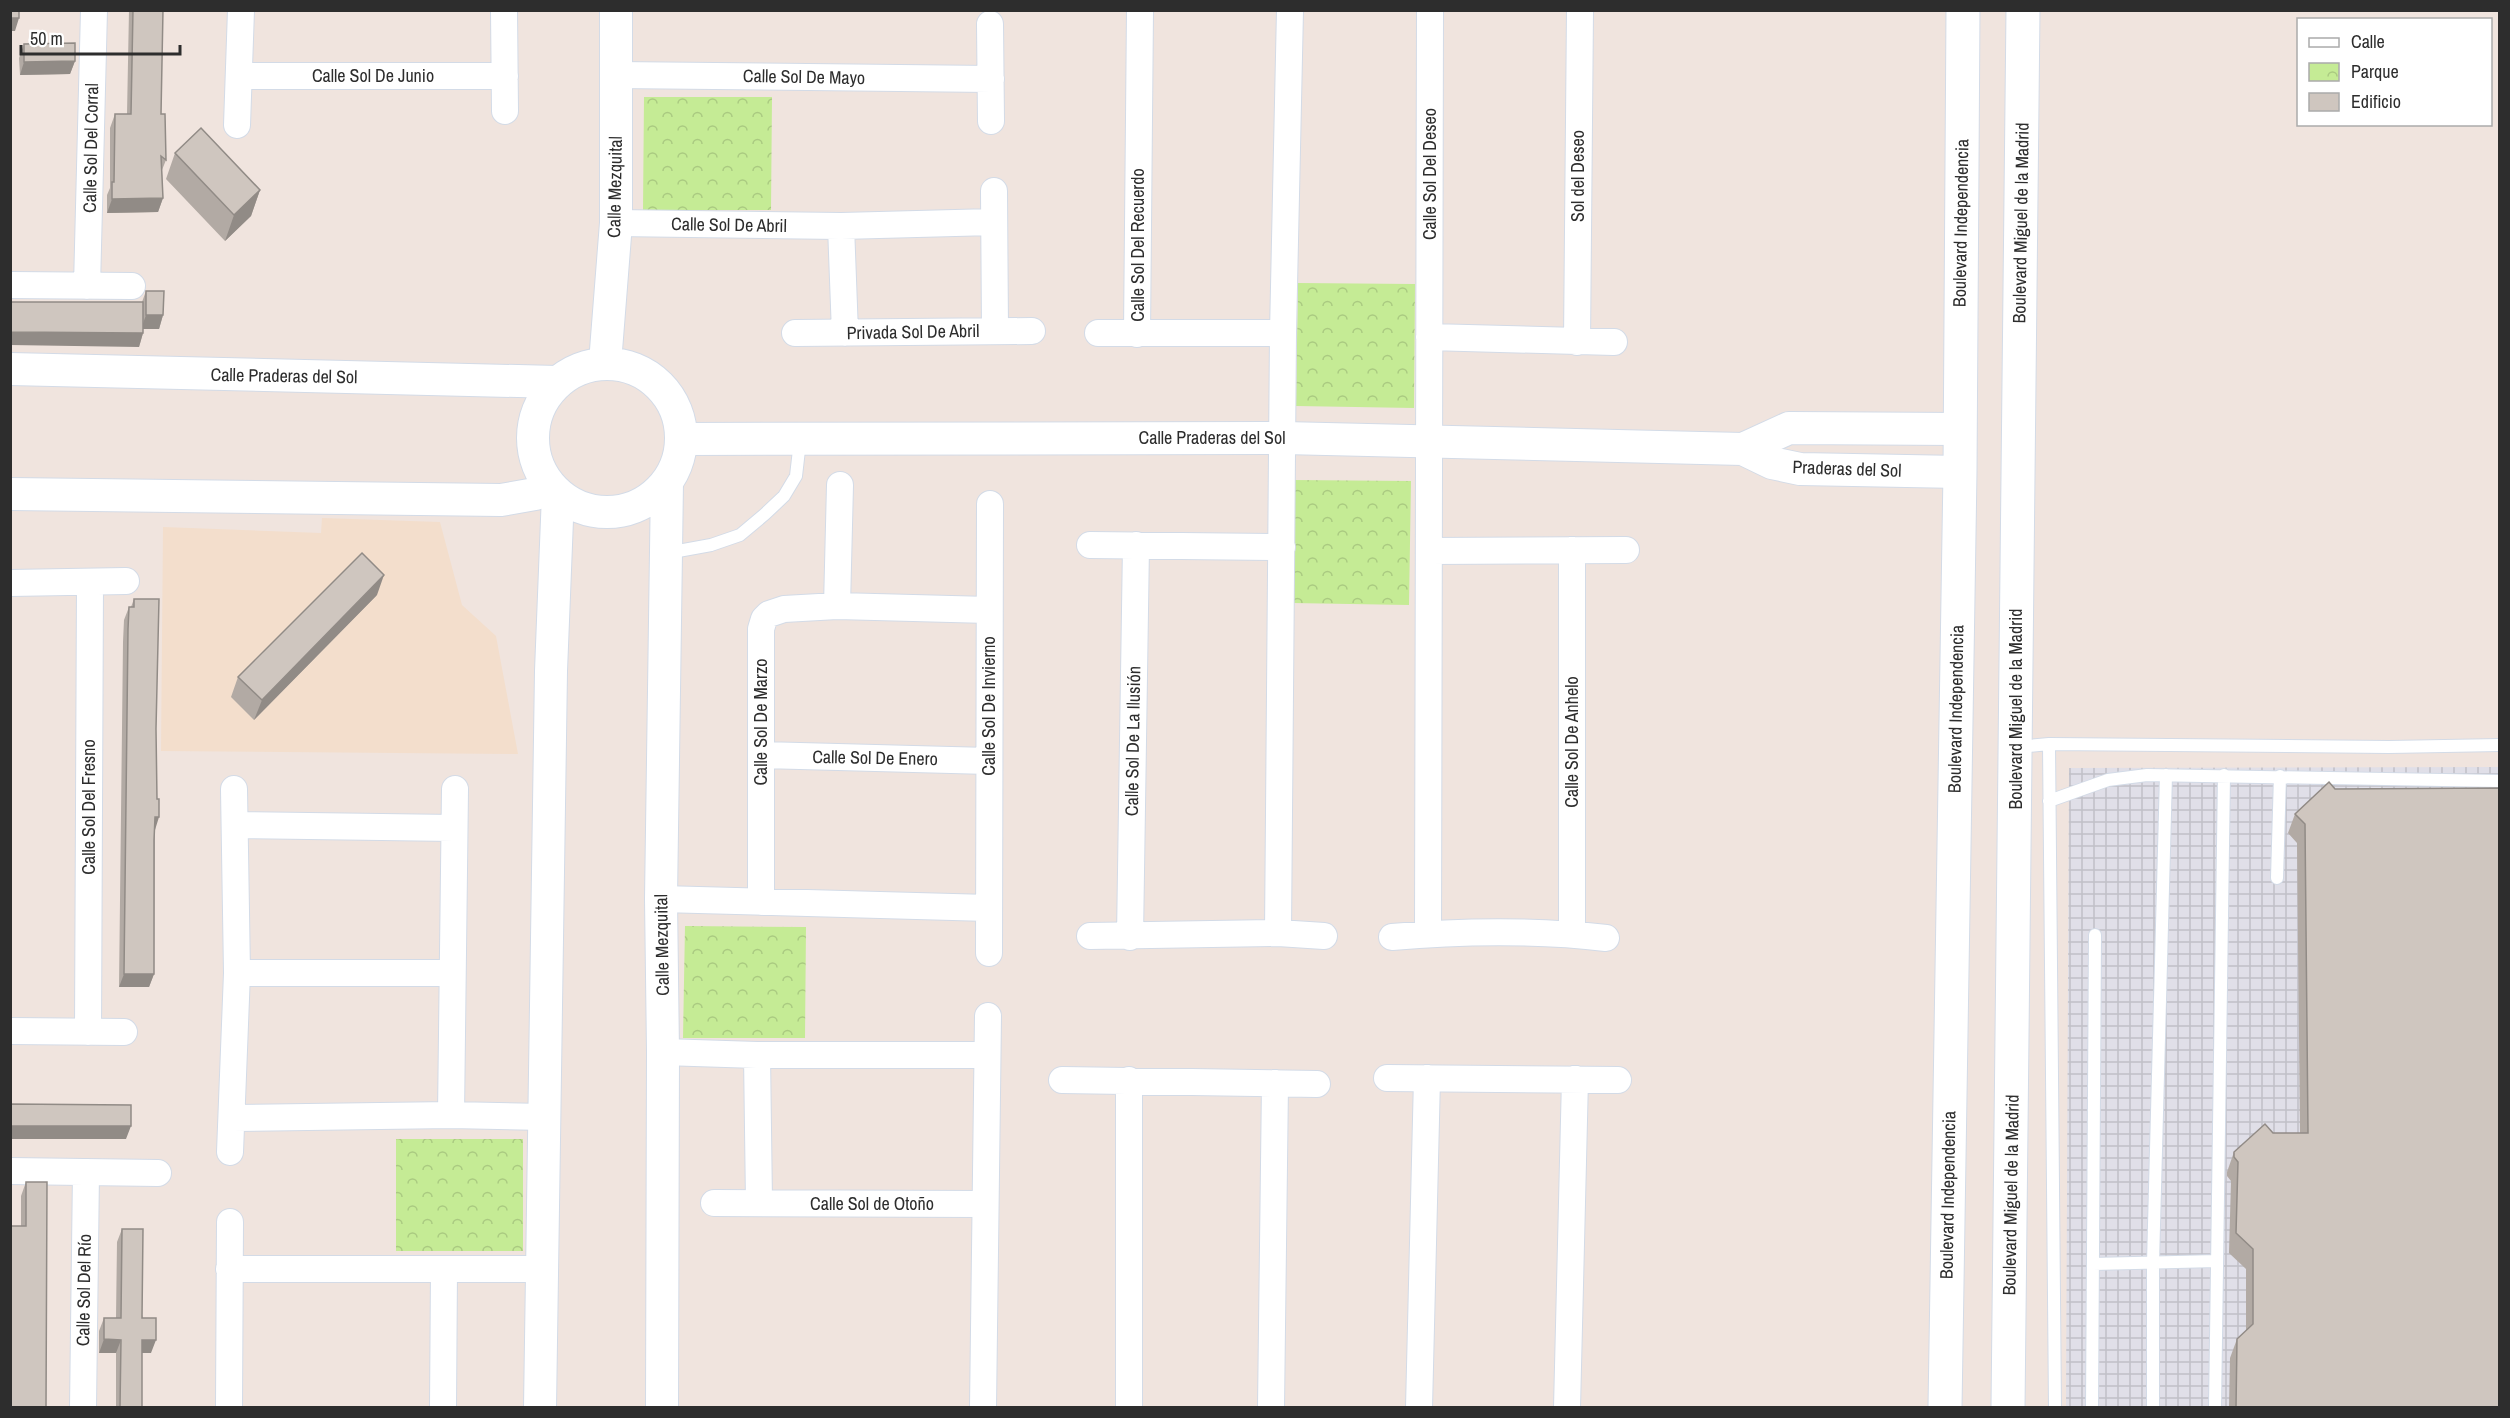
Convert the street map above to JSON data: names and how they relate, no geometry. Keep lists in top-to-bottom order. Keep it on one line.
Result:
{"streets":{"main road":["Boulevard Independencia","Boulevard Miguel de la Madrid"],"street":["Calle Sol De Junio","Calle Sol De Mayo","Calle Sol Del Corral","Calle Sol Del Deseo","Sol del Deseo","Calle Mezquital","Calle Sol De Abril","Calle Sol Del Recuerdo","Privada Sol De Abril","Calle Praderas del Sol","Praderas del Sol","Calle Sol De Invierno","Calle Sol De Marzo","Calle Sol De La Ilusión","Calle Sol De Anhelo","Calle Sol De Enero","Calle Sol Del Fresno","Calle Sol de Otoño","Calle Sol Del Río"]},"crossings":[["Calle Sol De Mayo","Calle Mezquital"],["Calle Sol Del Deseo","Calle Praderas del Sol"],["Calle Mezquital","Calle Sol De Abril"],["Calle Mezquital","Calle Praderas del Sol"],["Boulevard Independencia","Praderas del Sol"],["Calle Praderas del Sol","Praderas del Sol"],["Calle Sol De Invierno","Calle Sol De Marzo"],["Calle Sol De Invierno","Calle Sol De Enero"],["Calle Sol De Marzo","Calle Sol De Enero"]],"legend":["Calle","Parque","Edificio"],"scale_bar":"50 m"}
